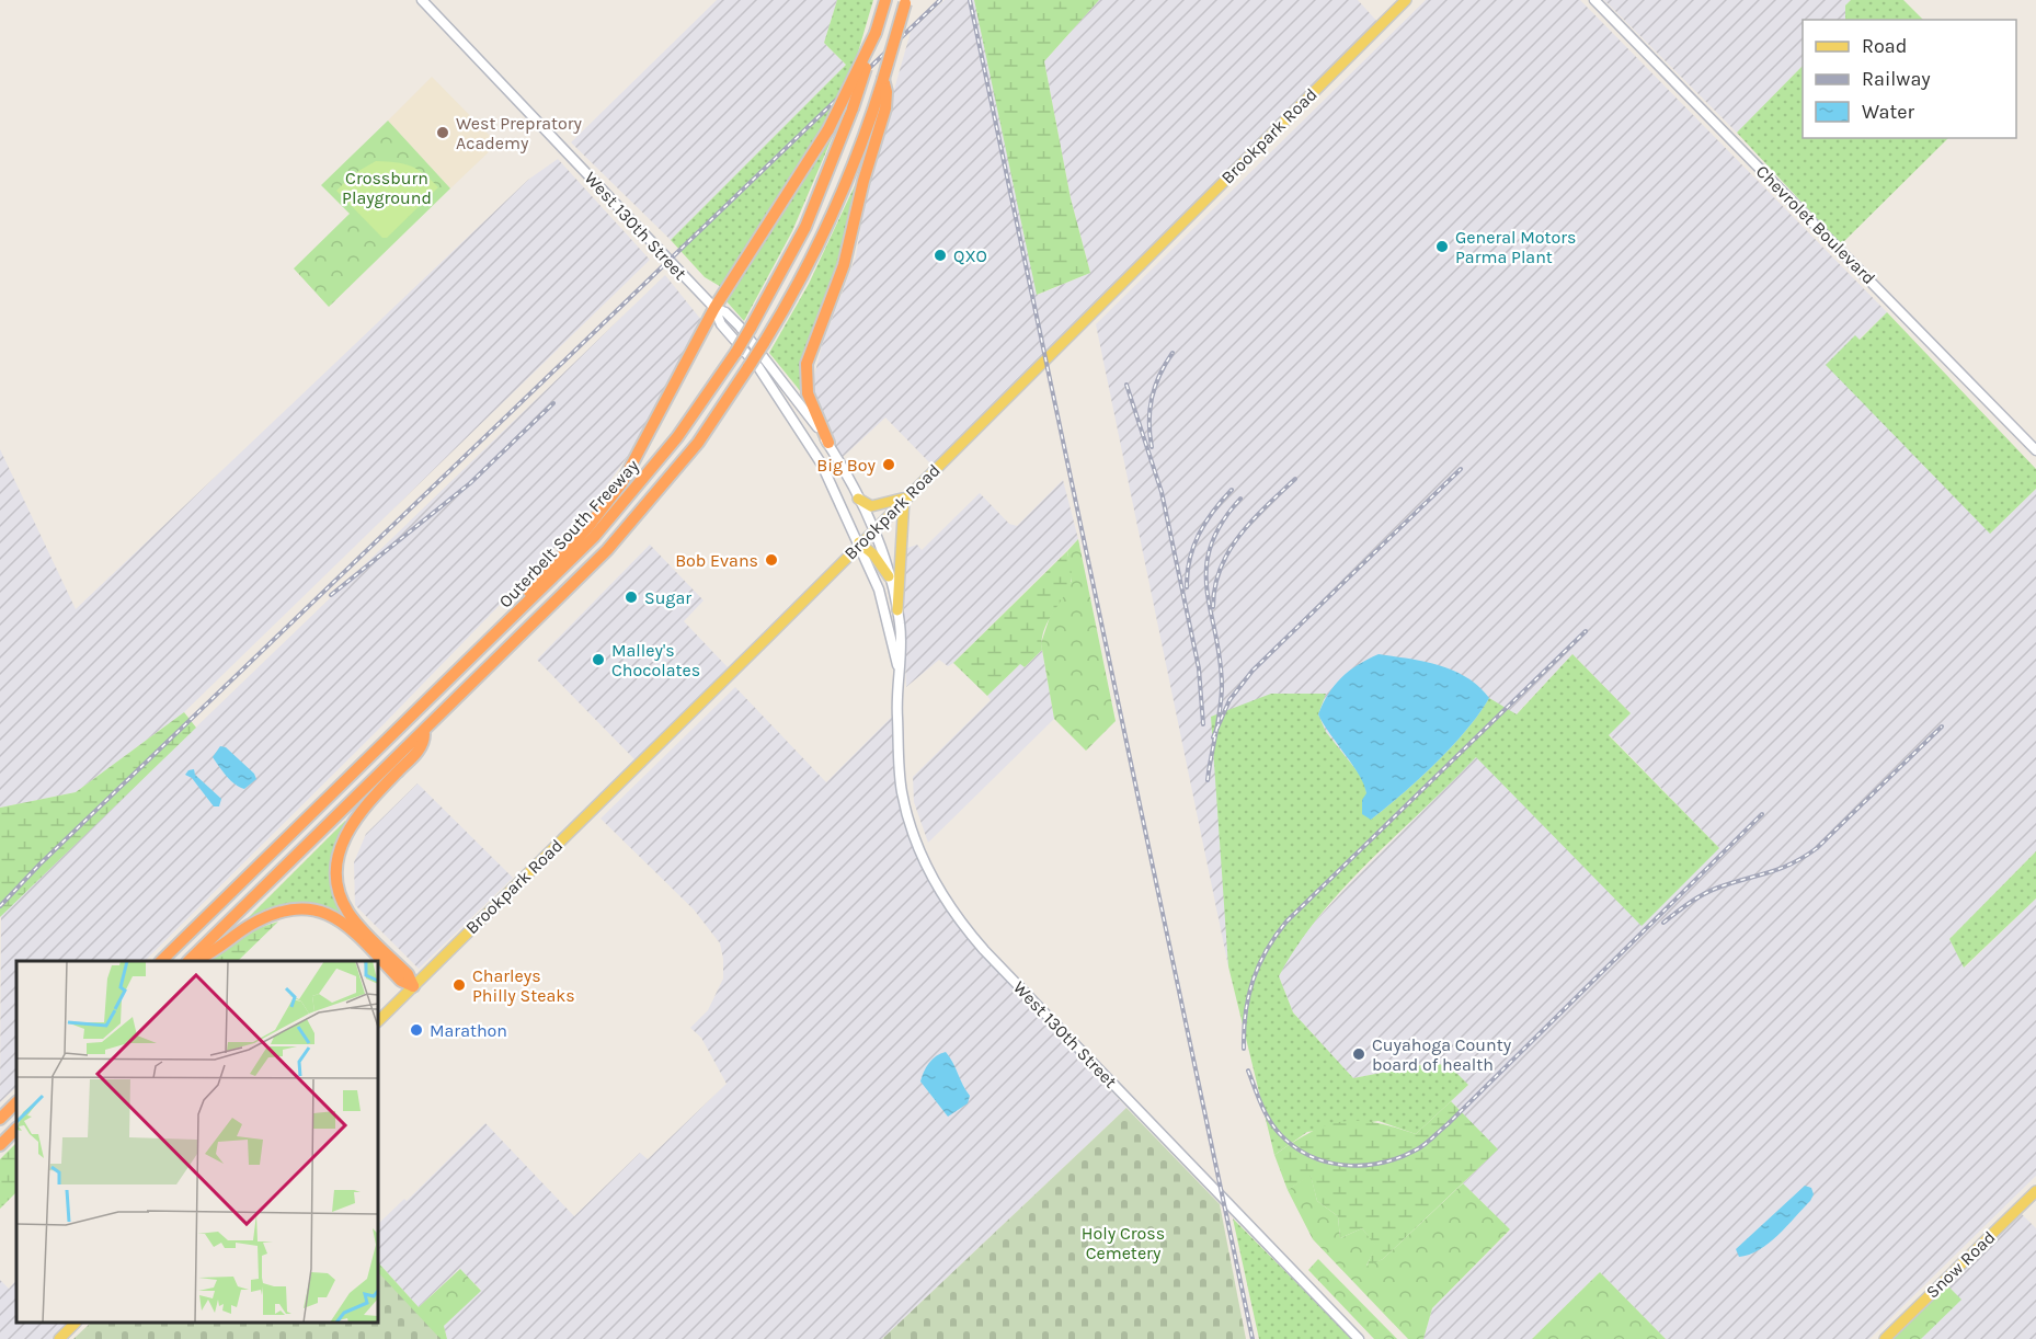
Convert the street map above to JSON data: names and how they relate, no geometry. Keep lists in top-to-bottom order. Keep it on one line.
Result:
{"streets":{"highway":["Outerbelt South Freeway"],"main road":["Brookpark Road","Chevrolet Boulevard","West 130th Street","Snow Road"]},"crossings":[["Brookpark Road","West 130th Street"]],"parks":["Crossburn Playground","Holy Cross Cemetery"],"places":["West Prepratory Academy","General Motors Parma Plant","QXO","Big Boy","Bob Evans","Sugar","Malley's Chocolates","Charleys Philly Steaks","Marathon","Cuyahoga County board of health"],"legend":["Road","Railway","Water"]}
